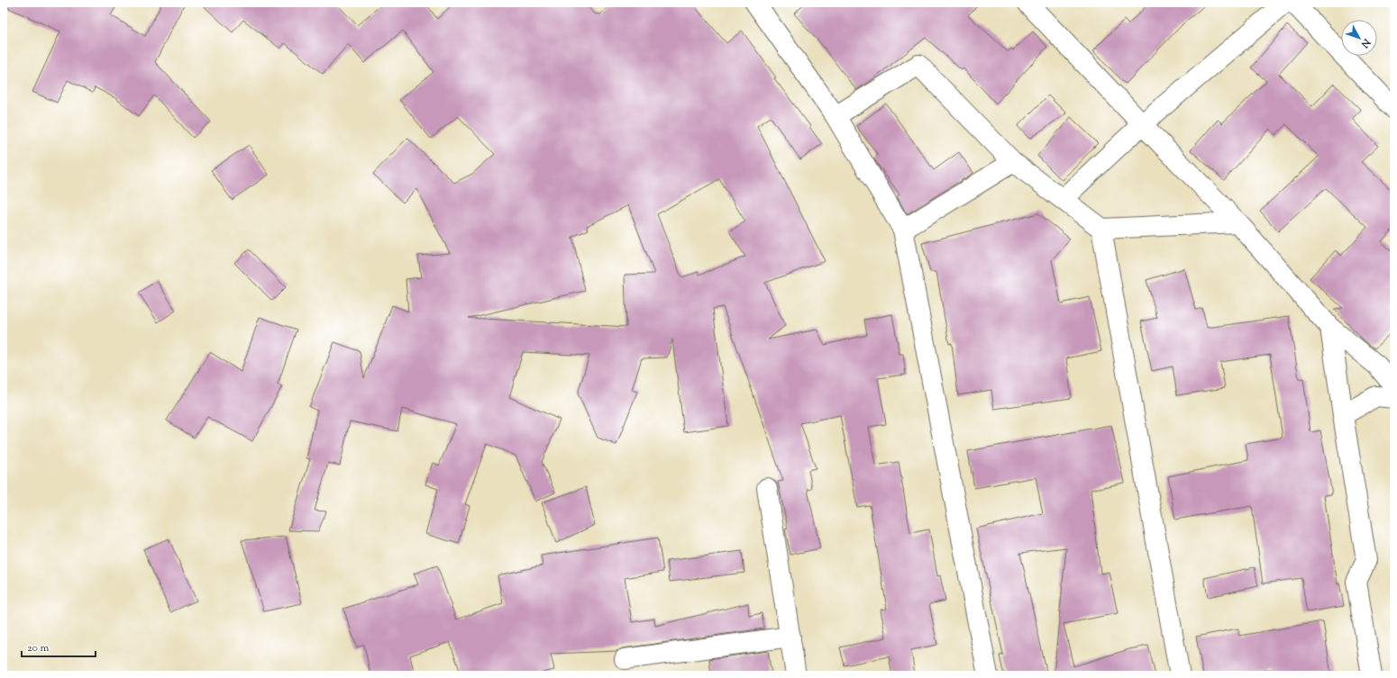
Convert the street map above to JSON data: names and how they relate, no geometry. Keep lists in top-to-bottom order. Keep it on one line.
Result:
{"scale_bar":"20 m","north":"bottom right"}
